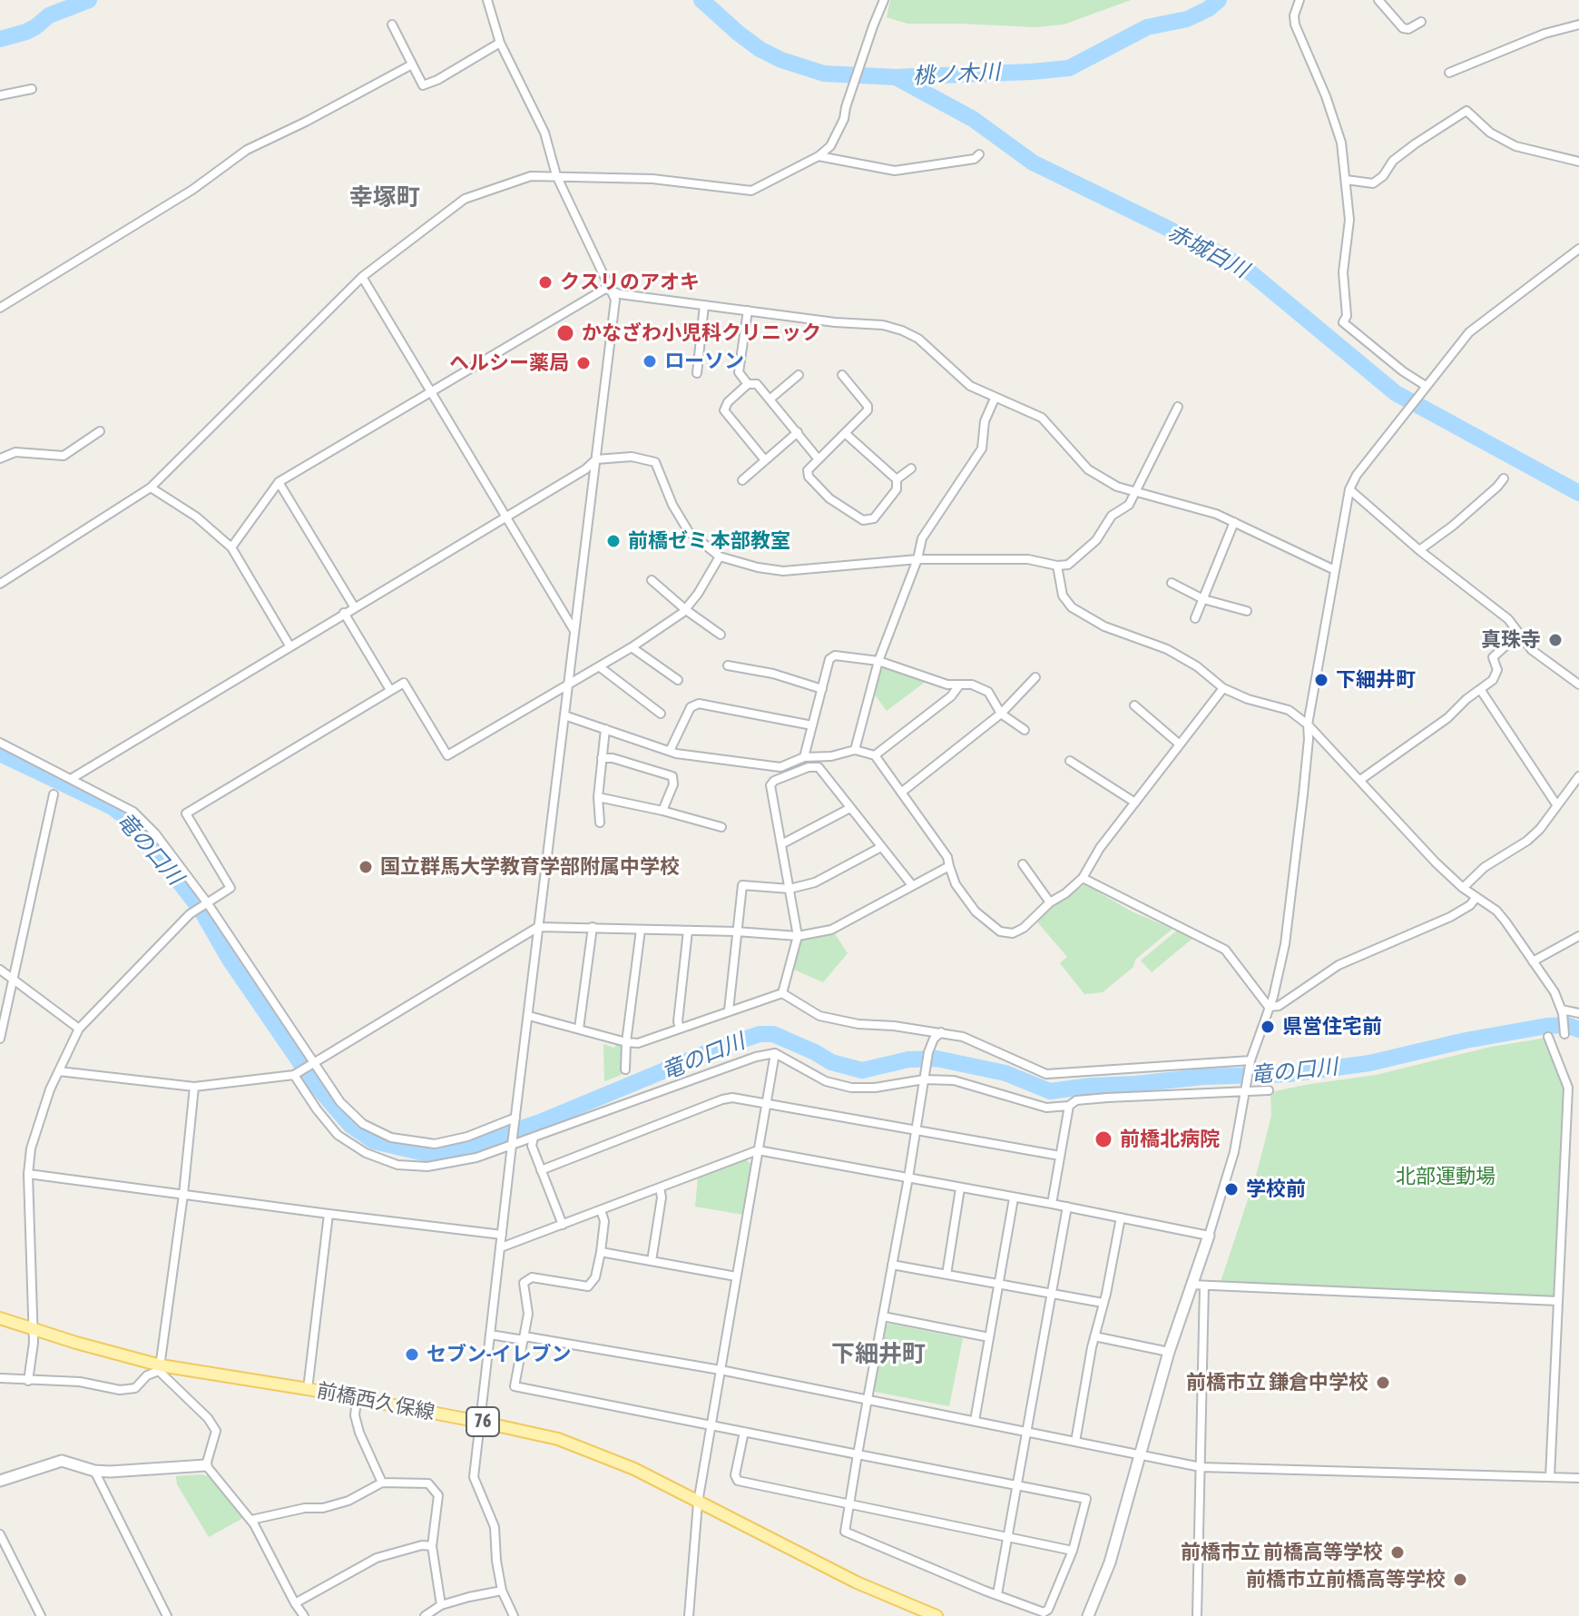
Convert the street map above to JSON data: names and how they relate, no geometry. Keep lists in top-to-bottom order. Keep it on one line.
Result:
{"streets":{"main road":["前橋西久保線","76"]},"districts":["幸塚町","下細井町"],"water":["桃ノ木川","赤城白川","竜の口川"],"parks":["北部運動場"],"places":["クスリのアオキ","かなざわ小児科クリニック","ローソン","ヘルシー薬局","前橋ゼミ 本部教室","真珠寺","下細井町","国立群馬大学教育学部附属中学校","県営住宅前","前橋北病院","学校前","セブン-イレブン","前橋市立 鎌倉中学校","前橋市立 前橋高等学校","前橋市立前橋高等学校"]}
